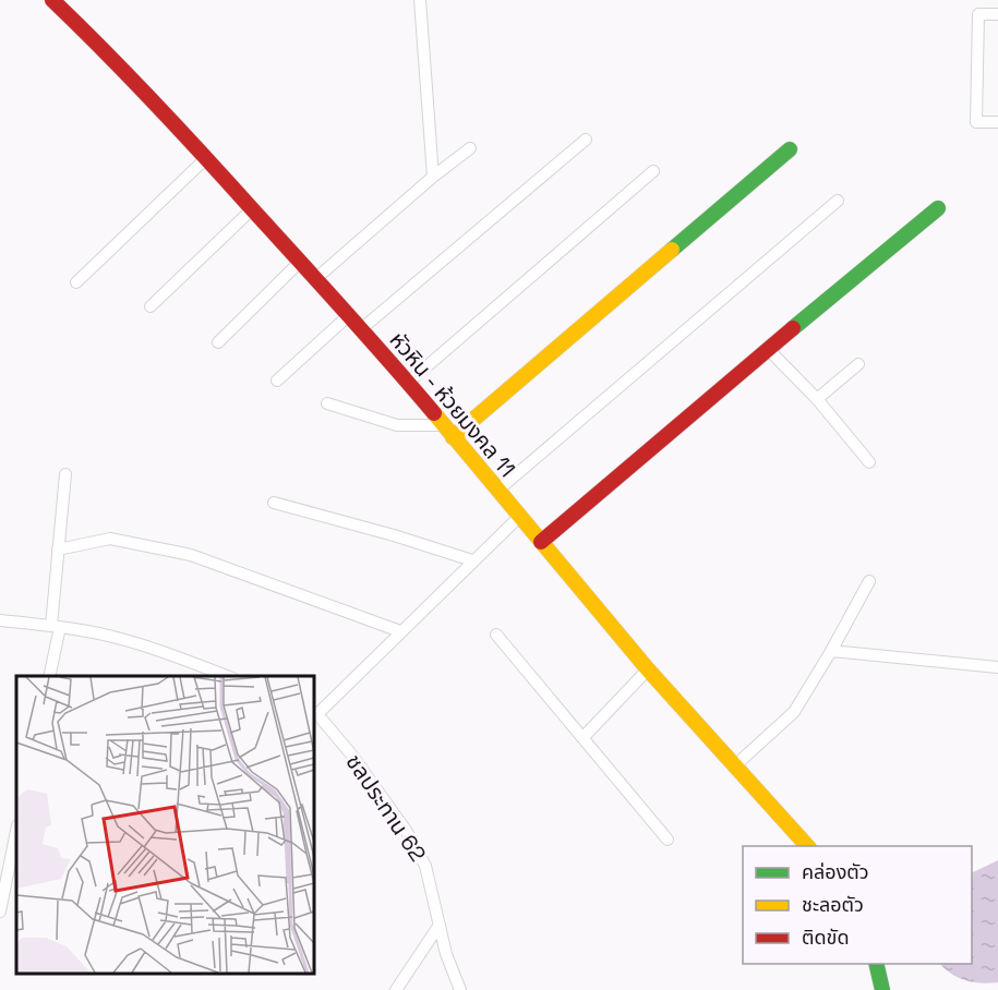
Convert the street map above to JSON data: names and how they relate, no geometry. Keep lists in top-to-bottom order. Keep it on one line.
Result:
{"streets":{"street":["หัวหิน - ห้วยมงคล 11","ชลประทาน 62"]},"legend":["คล่องตัว","ชะลอตัว","ติดขัด"]}
